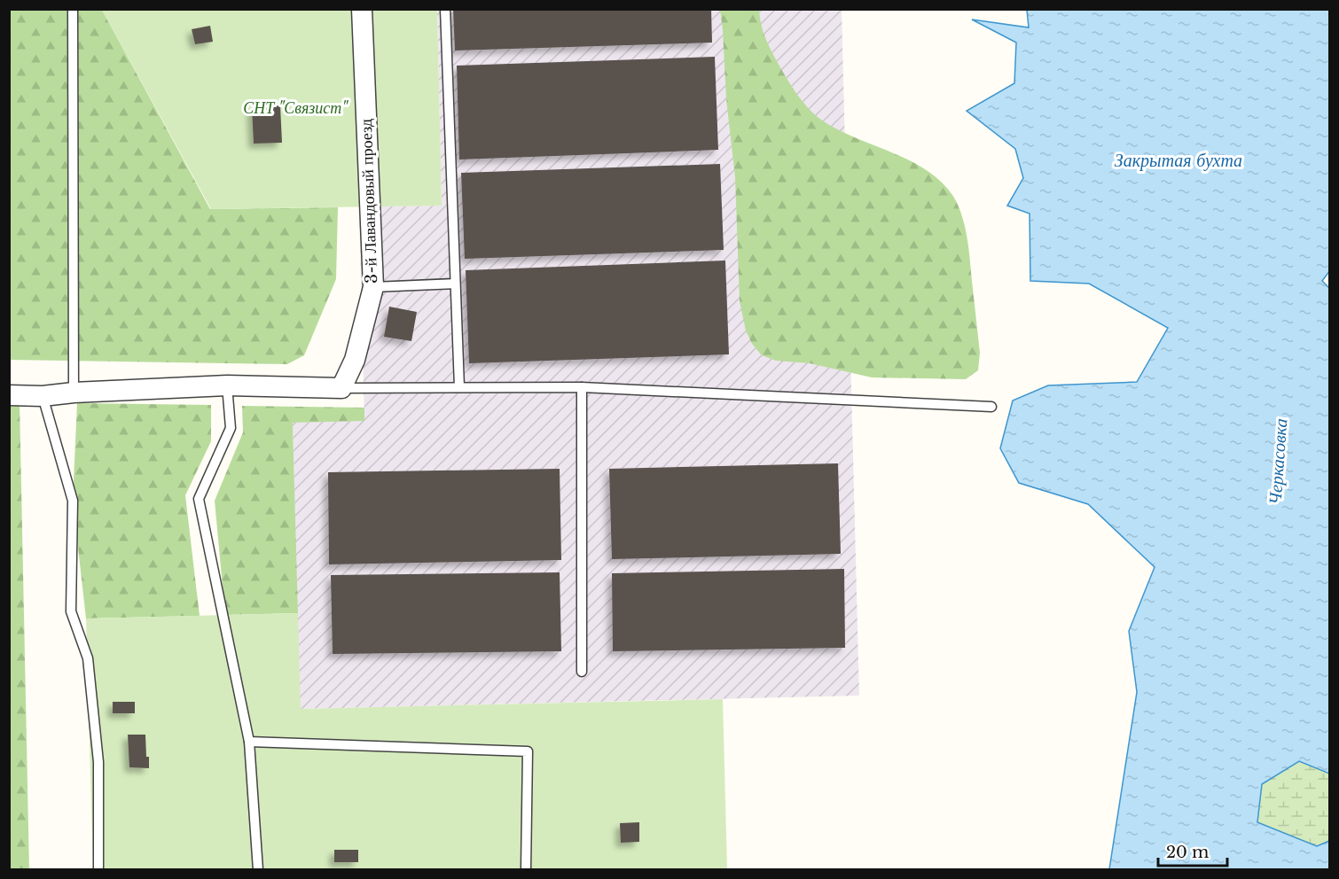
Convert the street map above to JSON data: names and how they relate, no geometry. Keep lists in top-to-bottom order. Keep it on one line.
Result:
{"streets":{"street":["3-й Лавандовый проезд"]},"water":["Закрытая бухта","Черкасовка"],"parks":["СНТ \"Связист\""],"scale_bar":"20 m"}
